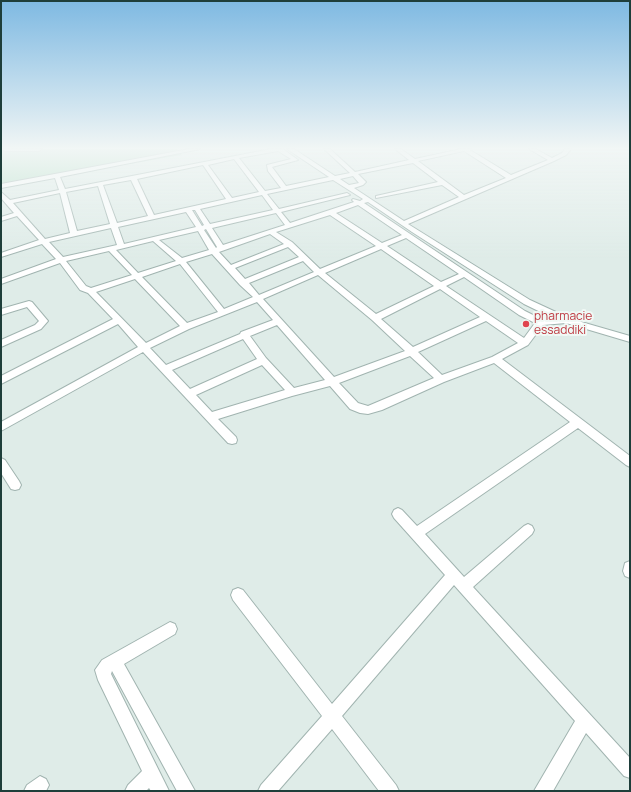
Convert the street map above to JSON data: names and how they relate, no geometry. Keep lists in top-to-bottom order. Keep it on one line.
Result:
{"places":["pharmacie essaddiki"]}
